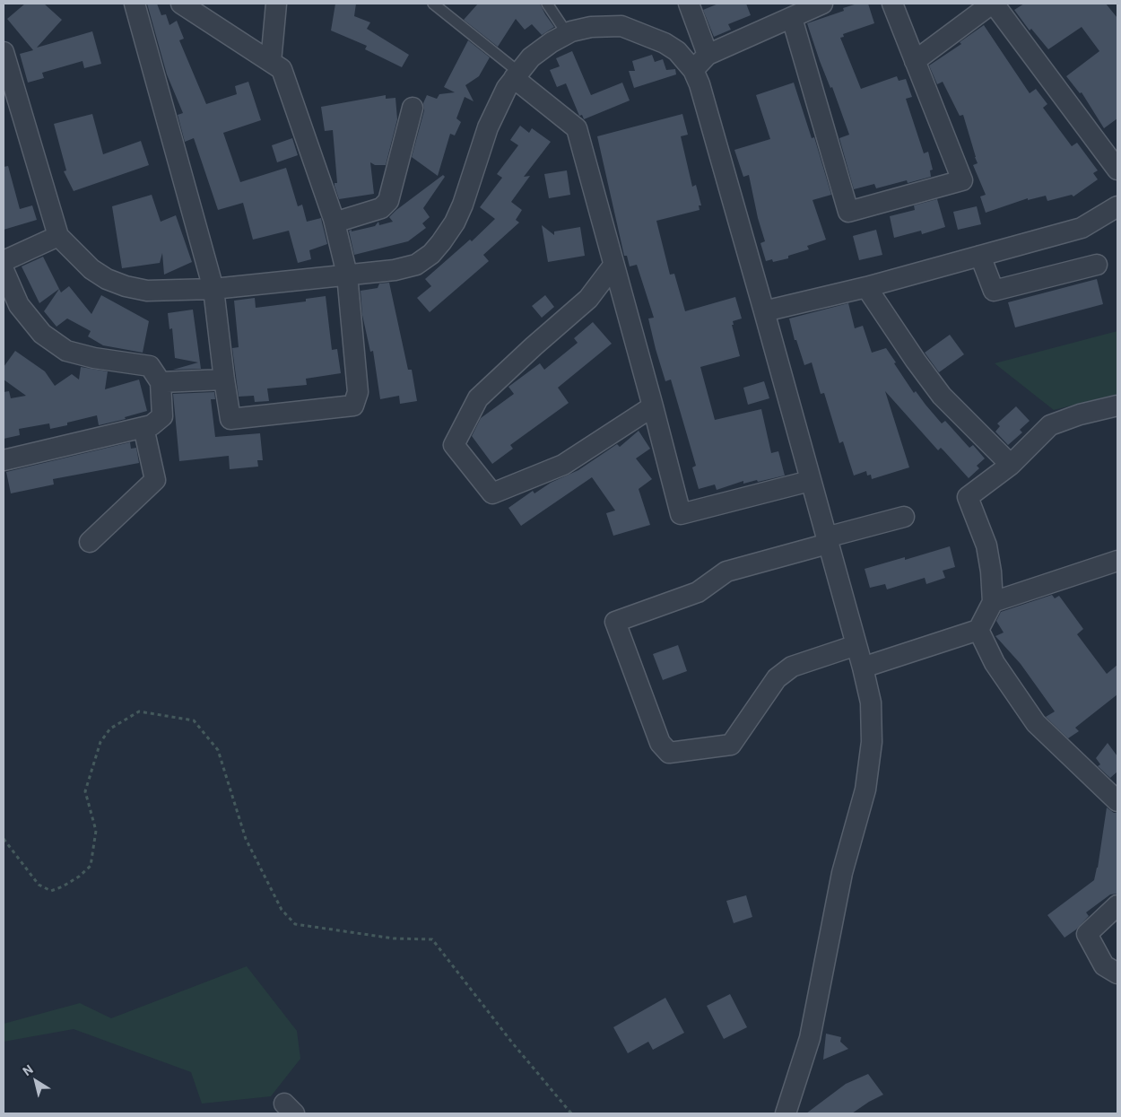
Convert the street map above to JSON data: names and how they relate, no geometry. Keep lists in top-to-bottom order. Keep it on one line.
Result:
{"north":"top left"}
